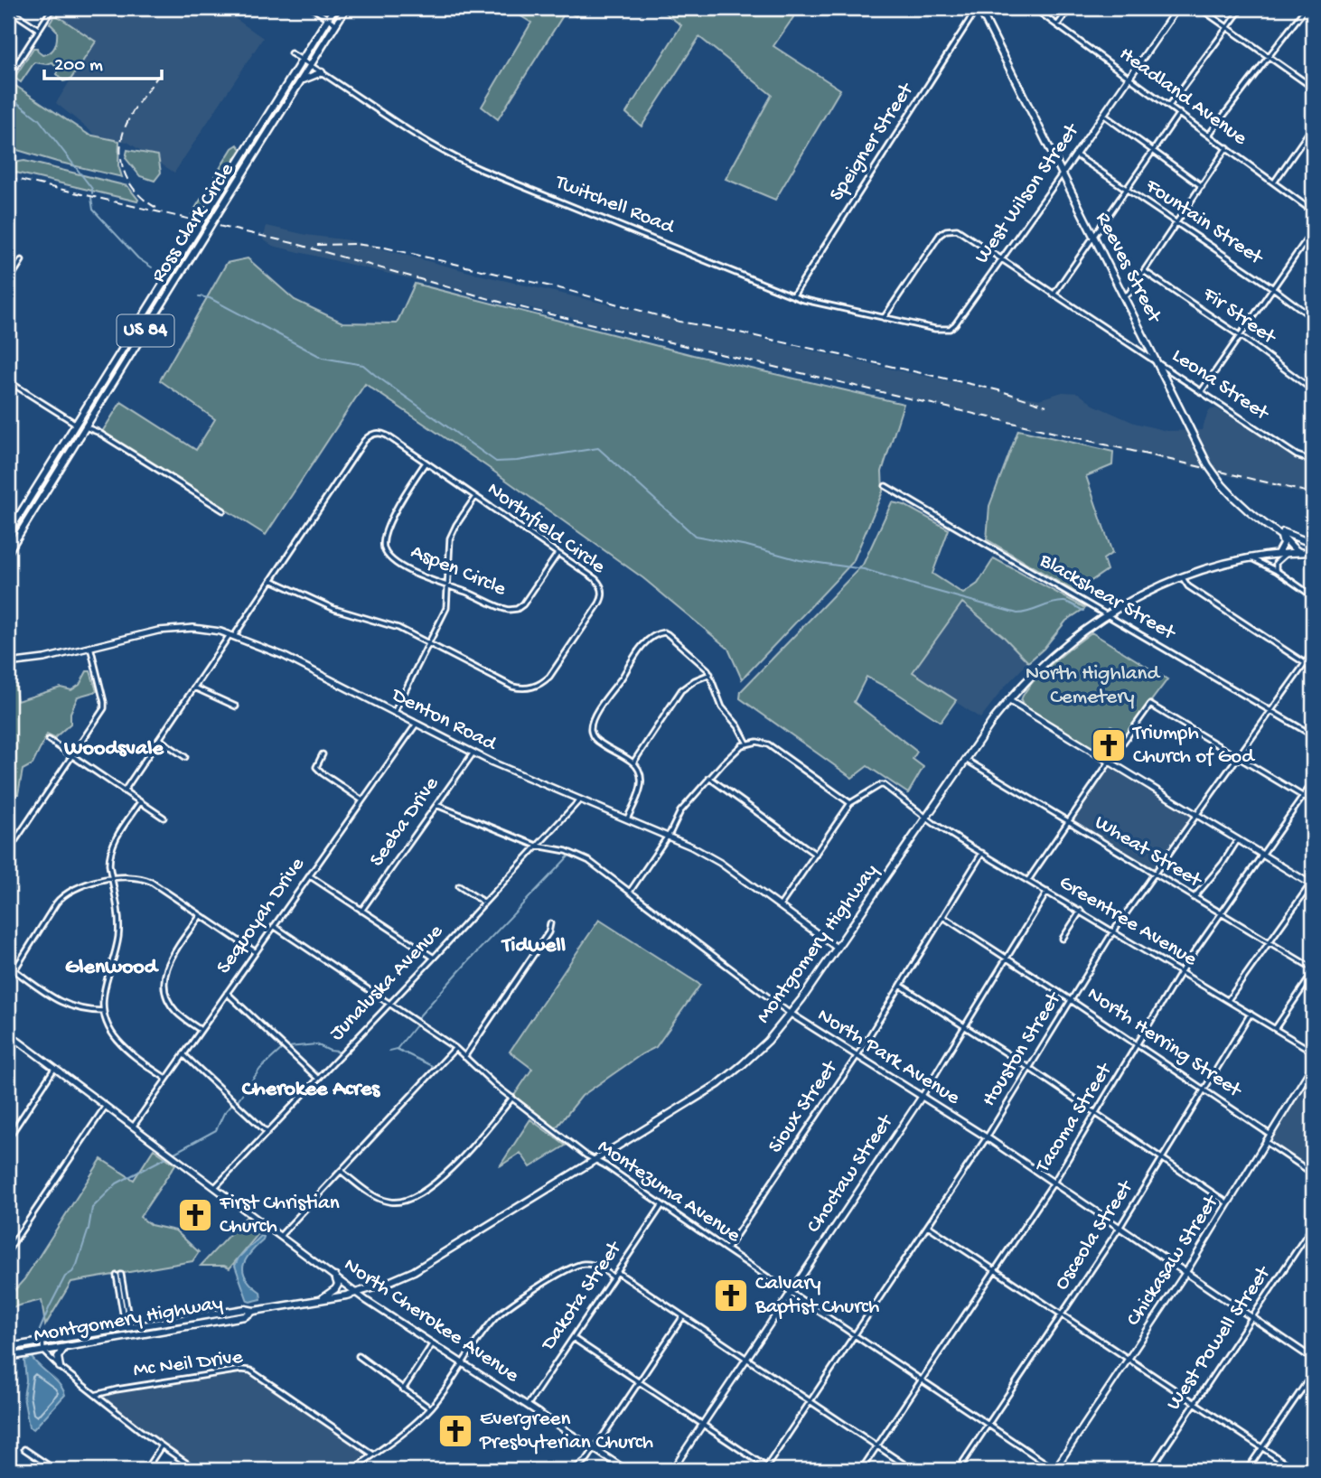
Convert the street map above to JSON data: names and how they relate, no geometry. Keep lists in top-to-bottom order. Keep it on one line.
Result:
{"streets":{"main road":["Ross Clark Circle","Reeves Street","US 84","Montgomery Highway"],"street":["Headland Avenue","Speigner Street","West Wilson Street","Twitchell Road","Fountain Street","Fir Street","Leona Street","Northfield Circle","Aspen Circle","Blackshear Street","Denton Road","Seeba Drive","Wheat Street","Sequoyah Drive","Greentree Avenue","Junaluska Avenue","North Herring Street","Houston Street","North Park Avenue","Sioux Street","Tacoma Street","Choctaw Street","Montezuma Avenue","Osceola Street","Chickasaw Street","Dakota Street","North Cherokee Avenue","West Powell Street","Mc Neil Drive"]},"crossings":[["Headland Avenue","West Wilson Street"],["Speigner Street","Twitchell Road"],["Speigner Street","Reeves Street"],["West Wilson Street","Twitchell Road"],["West Wilson Street","Fountain Street"],["West Wilson Street","Reeves Street"],["West Wilson Street","Leona Street"],["Twitchell Road","Ross Clark Circle"],["Twitchell Road","Leona Street"],["Reeves Street","Leona Street"],["Reeves Street","Montgomery Highway"],["Northfield Circle","Aspen Circle"],["Northfield Circle","Denton Road"],["Blackshear Street","Montgomery Highway"],["Blackshear Street","Houston Street"],["Denton Road","Seeba Drive"],["Denton Road","Sequoyah Drive"],["Denton Road","Montgomery Highway"],["Denton Road","Junaluska Avenue"],["Seeba Drive","North Park Avenue"],["Wheat Street","Montgomery Highway"],["Wheat Street","Houston Street"],["Wheat Street","Tacoma Street"],["Sequoyah Drive","Montezuma Avenue"],["Sequoyah Drive","North Cherokee Avenue"],["Greentree Avenue","Montgomery Highway"],["Greentree Avenue","Houston Street"],["Greentree Avenue","Sioux Street"],["Greentree Avenue","Tacoma Street"],["Greentree Avenue","Choctaw Street"],["Greentree Avenue","Osceola Street"],["Montgomery Highway","North Park Avenue"],["Montgomery Highway","Montezuma Avenue"],["Montgomery Highway","North Cherokee Avenue"],["Junaluska Avenue","North Park Avenue"],["Junaluska Avenue","Montezuma Avenue"],["Junaluska Avenue","North Cherokee Avenue"],["North Herring Street","Houston Street"],["North Herring Street","Sioux Street"],["North Herring Street","Tacoma Street"],["North Herring Street","Choctaw Street"],["North Herring Street","Osceola Street"],["North Herring Street","Chickasaw Street"],["Houston Street","North Park Avenue"],["Houston Street","Montezuma Avenue"],["North Park Avenue","Sioux Street"],["North Park Avenue","Tacoma Street"],["North Park Avenue","Choctaw Street"],["North Park Avenue","Osceola Street"],["North Park Avenue","Chickasaw Street"],["North Park Avenue","West Powell Street"],["Sioux Street","Montezuma Avenue"],["Tacoma Street","Montezuma Avenue"],["Choctaw Street","Montezuma Avenue"],["Montezuma Avenue","Osceola Street"],["Montezuma Avenue","Chickasaw Street"],["Montezuma Avenue","Dakota Street"],["Dakota Street","North Cherokee Avenue"]],"districts":["Woodsvale","Tidwell","Glenwood","Cherokee Acres"],"parks":["North Highland Cemetery"],"places":{"church":["Triumph Church of God","First Christian Church","Calvary Baptist Church","Evergreen Presbyterian Church"]},"scale_bar":"200 m"}
